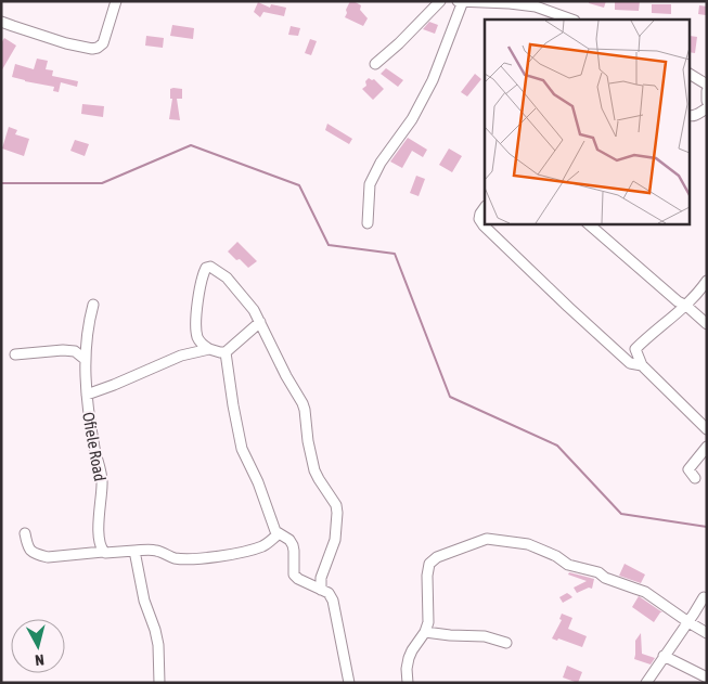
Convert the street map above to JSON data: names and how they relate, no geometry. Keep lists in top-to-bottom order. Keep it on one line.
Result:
{"streets":{"street":["Ofiele Road"]},"north":"bottom"}
